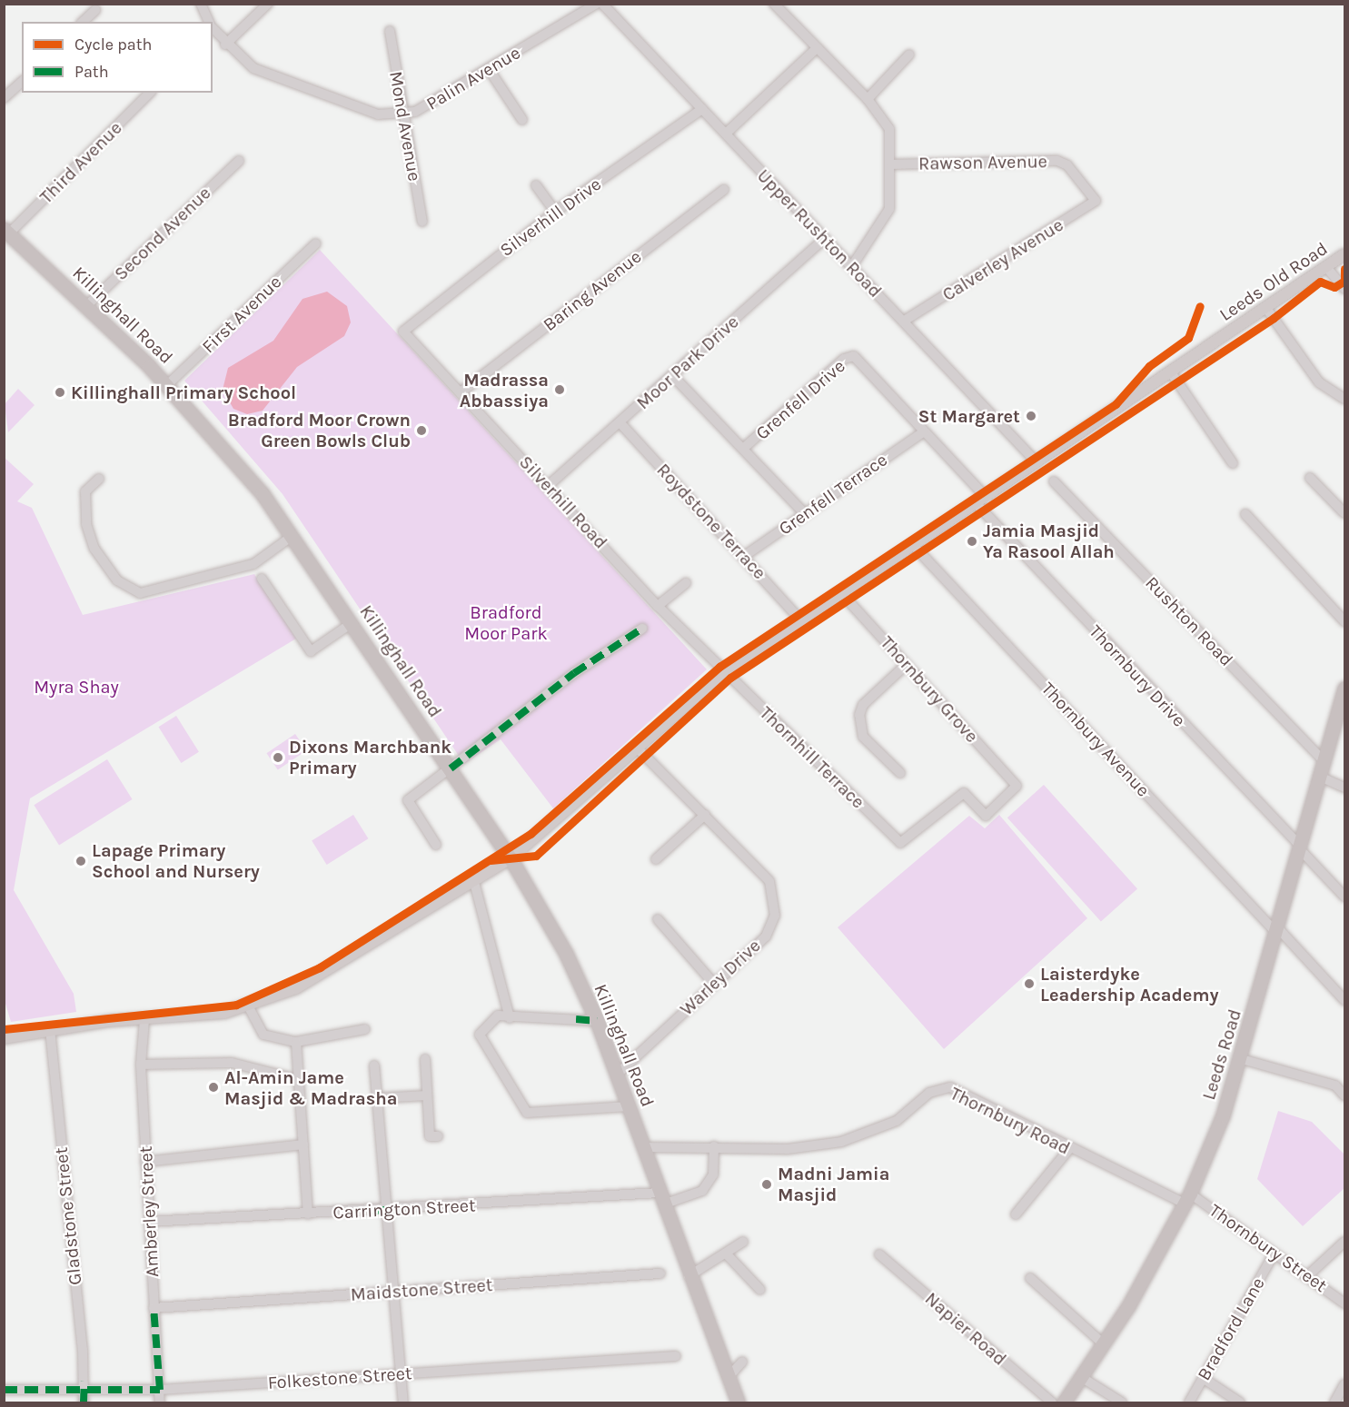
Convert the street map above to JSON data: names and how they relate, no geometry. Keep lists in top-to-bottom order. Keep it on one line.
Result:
{"streets":{"highway":["Killinghall Road","Leeds Road"],"main road":["Leeds Old Road"],"street":["Palin Avenue","Mond Avenue","Third Avenue","Rawson Avenue","Silverhill Drive","Second Avenue","Upper Rushton Road","Calverley Avenue","Baring Avenue","First Avenue","Moor Park Drive","Grenfell Drive","Grenfell Terrace","Silverhill Road","Roydstone Terrace","Rushton Road","Thornbury Drive","Thornbury Grove","Thornbury Avenue","Thornhill Terrace","Warley Drive","Thornbury Road","Carrington Street","Amberley Street","Gladstone Street","Thornbury Street","Maidstone Street","Napier Road","Bradford Lane","Folkestone Street"]},"crossings":[["Palin Avenue","Mond Avenue"],["Third Avenue","Killinghall Road"],["Rawson Avenue","Calverley Avenue"],["Silverhill Drive","Upper Rushton Road"],["Silverhill Drive","Silverhill Road"],["Second Avenue","Killinghall Road"],["Upper Rushton Road","Calverley Avenue"],["Upper Rushton Road","Leeds Old Road"],["Upper Rushton Road","Moor Park Drive"],["Leeds Old Road","Killinghall Road"],["Leeds Old Road","Silverhill Road"],["Leeds Old Road","Roydstone Terrace"],["Leeds Old Road","Thornbury Drive"],["Leeds Old Road","Thornbury Grove"],["Leeds Old Road","Thornbury Avenue"],["Leeds Old Road","Thornhill Terrace"],["Leeds Old Road","Warley Drive"],["Leeds Old Road","Amberley Street"],["Leeds Old Road","Gladstone Street"],["Baring Avenue","Silverhill Road"],["First Avenue","Killinghall Road"],["Killinghall Road","Warley Drive"],["Killinghall Road","Thornbury Road"],["Killinghall Road","Carrington Street"],["Moor Park Drive","Silverhill Road"],["Moor Park Drive","Roydstone Terrace"],["Grenfell Drive","Grenfell Terrace"],["Grenfell Drive","Thornbury Drive"],["Grenfell Terrace","Roydstone Terrace"],["Grenfell Terrace","Thornbury Drive"],["Silverhill Road","Thornhill Terrace"],["Rushton Road","Leeds Road"],["Thornbury Drive","Leeds Road"],["Thornbury Grove","Thornhill Terrace"],["Thornbury Avenue","Leeds Road"],["Leeds Road","Thornbury Road"],["Leeds Road","Thornbury Street"],["Thornbury Road","Carrington Street"],["Thornbury Road","Thornbury Street"],["Carrington Street","Amberley Street"],["Amberley Street","Maidstone Street"],["Amberley Street","Folkestone Street"],["Gladstone Street","Folkestone Street"],["Thornbury Street","Bradford Lane"]],"parks":["Bradford Moor Park","Myra Shay"],"places":["Madrassa Abbassiya","Killinghall Primary School","St Margaret","Bradford Moor Crown Green Bowls Club","Jamia Masjid Ya Rasool Allah","Dixons Marchbank Primary","Lapage Primary School and Nursery","Laisterdyke Leadership Academy","Al-Amin Jame Masjid & Madrasha","Madni Jamia Masjid"],"legend":["Cycle path","Path"]}
